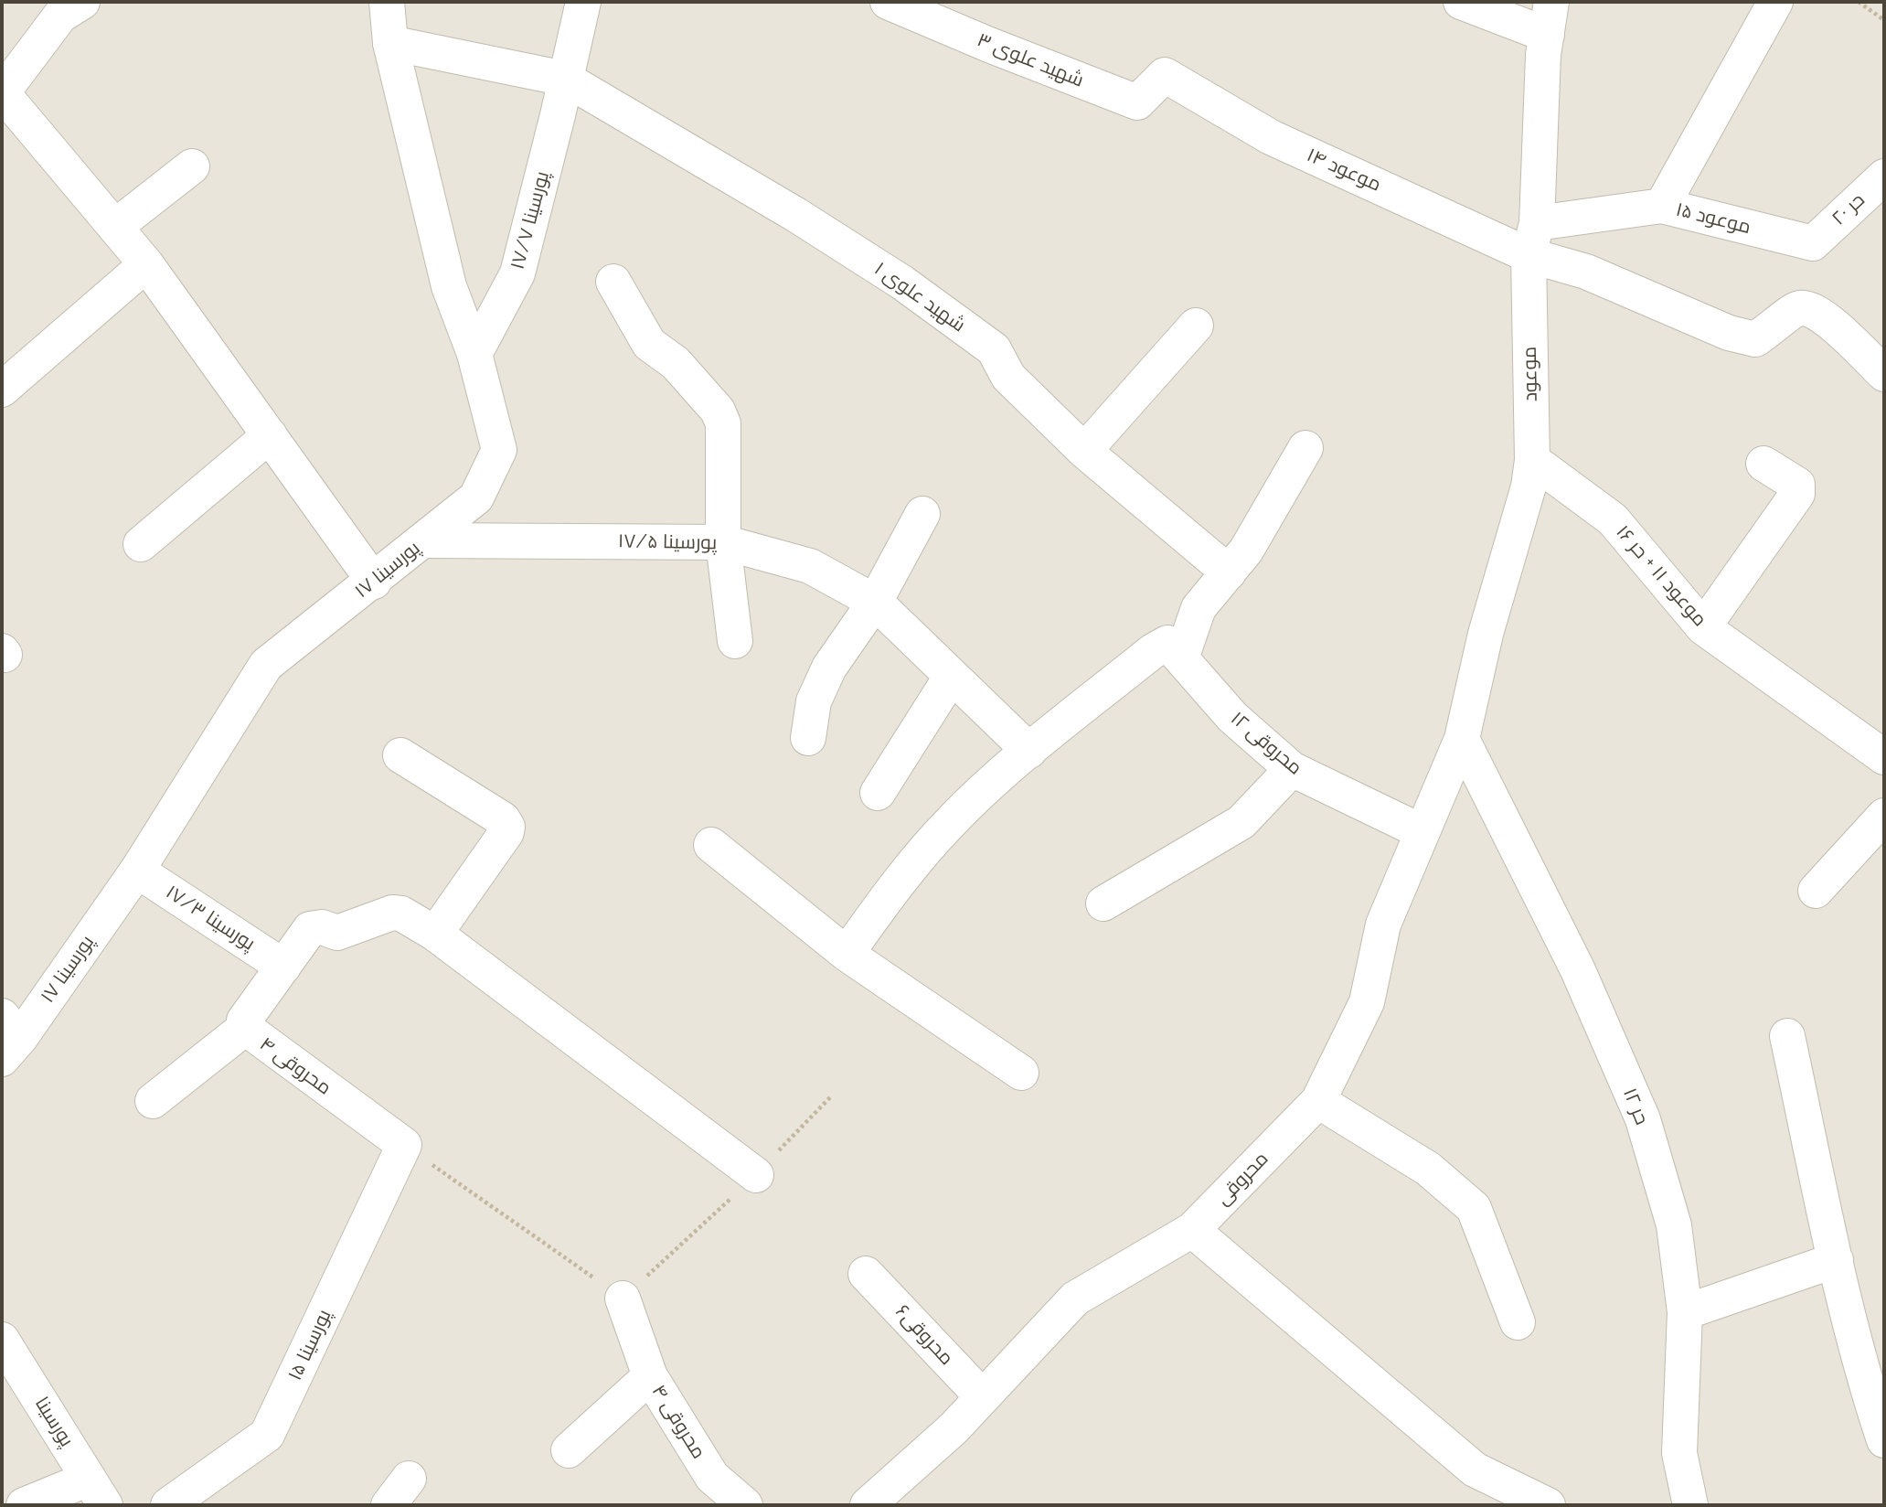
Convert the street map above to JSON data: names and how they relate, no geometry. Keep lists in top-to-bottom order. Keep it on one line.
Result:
{"streets":{"street":["شهید علوی ۳","موعود ۱۴","حر ۲۰","موعود ۱۵","پورسینا ۱۷/۷","شهید علوی ۱","موعود","پورسینا ۱۷/۵","پورسینا ۱۷","موعود ۱۱ + حر ۱۶","محروقی ۱۲","پورسینا ۱۷/۳","محروقی ۴","حر ۱۲","محروقی","محروقی۶","پورسینا ۱۵","پورسینا"]},"crossings":[["شهید علوی ۳","موعود ۱۴"],["موعود ۱۴","موعود ۱۵"],["موعود ۱۴","موعود"],["حر ۲۰","موعود ۱۵"],["موعود ۱۵","موعود"],["پورسینا ۱۷/۷","شهید علوی ۱"],["پورسینا ۱۷/۷","پورسینا ۱۷"],["شهید علوی ۱","پورسینا ۱۷"],["موعود","موعود ۱۱ + حر ۱۶"],["موعود","حر ۱۲"],["موعود","محروقی"],["پورسینا ۱۷/۵","پورسینا ۱۷"],["پورسینا ۱۷","پورسینا ۱۷/۳"],["محروقی ۱۲","محروقی"],["پورسینا ۱۷/۳","محروقی ۴"],["محروقی ۴","پورسینا ۱۵"],["حر ۱۲","محروقی"],["محروقی","محروقی۶"]]}
